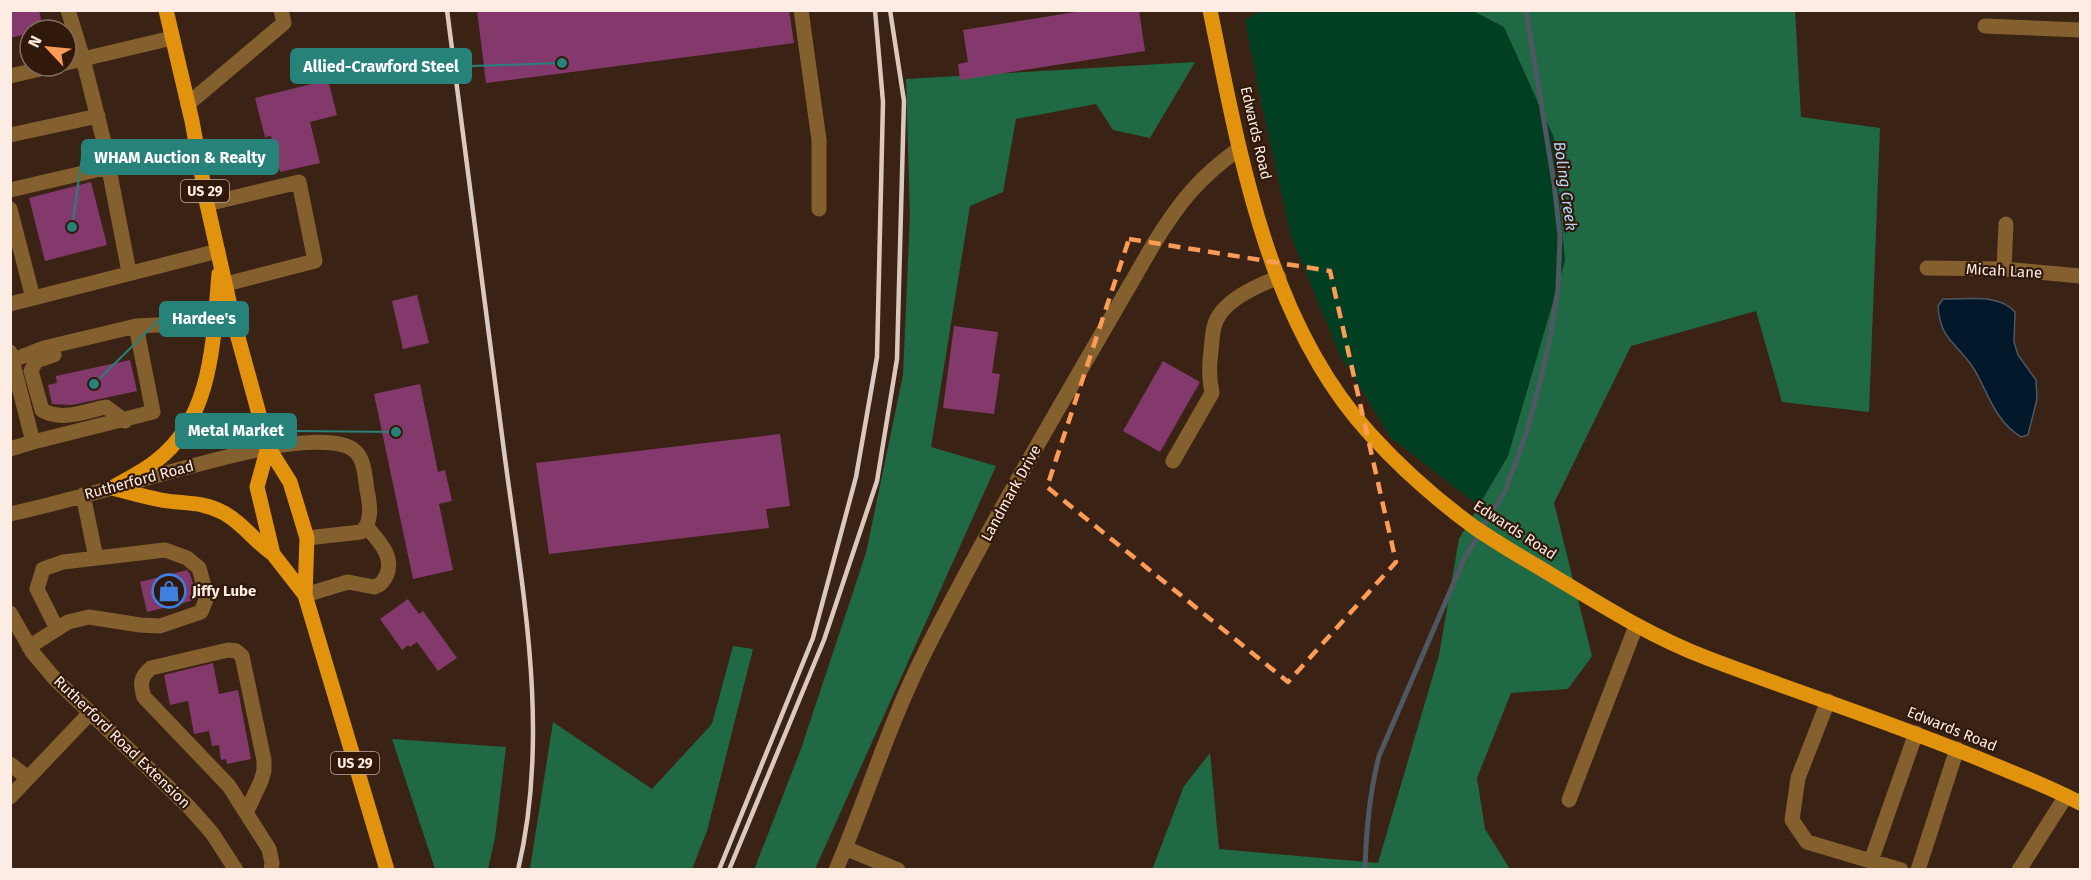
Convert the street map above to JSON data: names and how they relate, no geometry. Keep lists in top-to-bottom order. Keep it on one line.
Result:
{"streets":{"main road":["Edwards Road","US 29"],"street":["Micah Lane","Rutherford Road","Landmark Drive","Rutherford Road Extension"]},"crossings":[["Edwards Road","Landmark Drive"],["US 29","Rutherford Road"]],"water":["Boling Creek"],"places":{"other":["Allied-Crawford Steel","WHAM Auction & Realty","Hardee's","Metal Market"],"shop":["Jiffy Lube"]},"north":"top left"}
